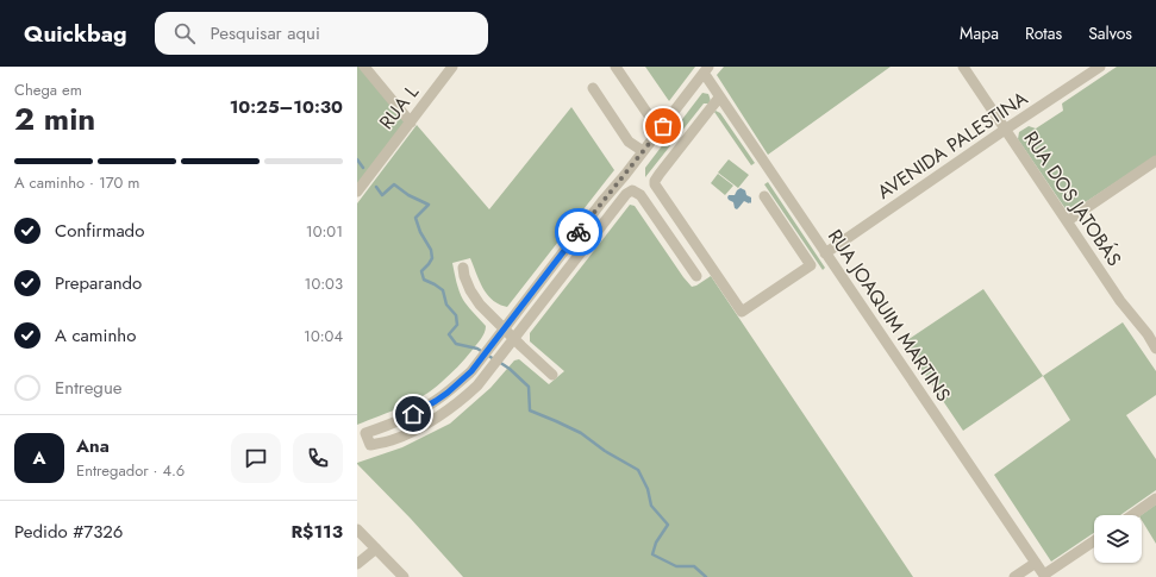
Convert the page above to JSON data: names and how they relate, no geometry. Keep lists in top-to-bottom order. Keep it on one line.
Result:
{"streets":{"street":["RUA L","AVENIDA PALESTINA","RUA DOS JATOBÁS","RUA JOAQUIM MARTINS"]},"crossings":[["AVENIDA PALESTINA","RUA DOS JATOBÁS"],["AVENIDA PALESTINA","RUA JOAQUIM MARTINS"]],"page":{"header":"Quickbag","search":"Pesquisar aqui","nav":["Mapa","Rotas","Salvos"],"heading":["2 min","Chega em","10:25–10:30"],"panel":["Ana","Entregador · 4.6","Pedido #7326","R$113"],"bar":"A caminho · 170 m","list":[["Confirmado","10:01"],["Preparando","10:03"],["A caminho","10:04"],"Entregue"],"round":"A"}}
